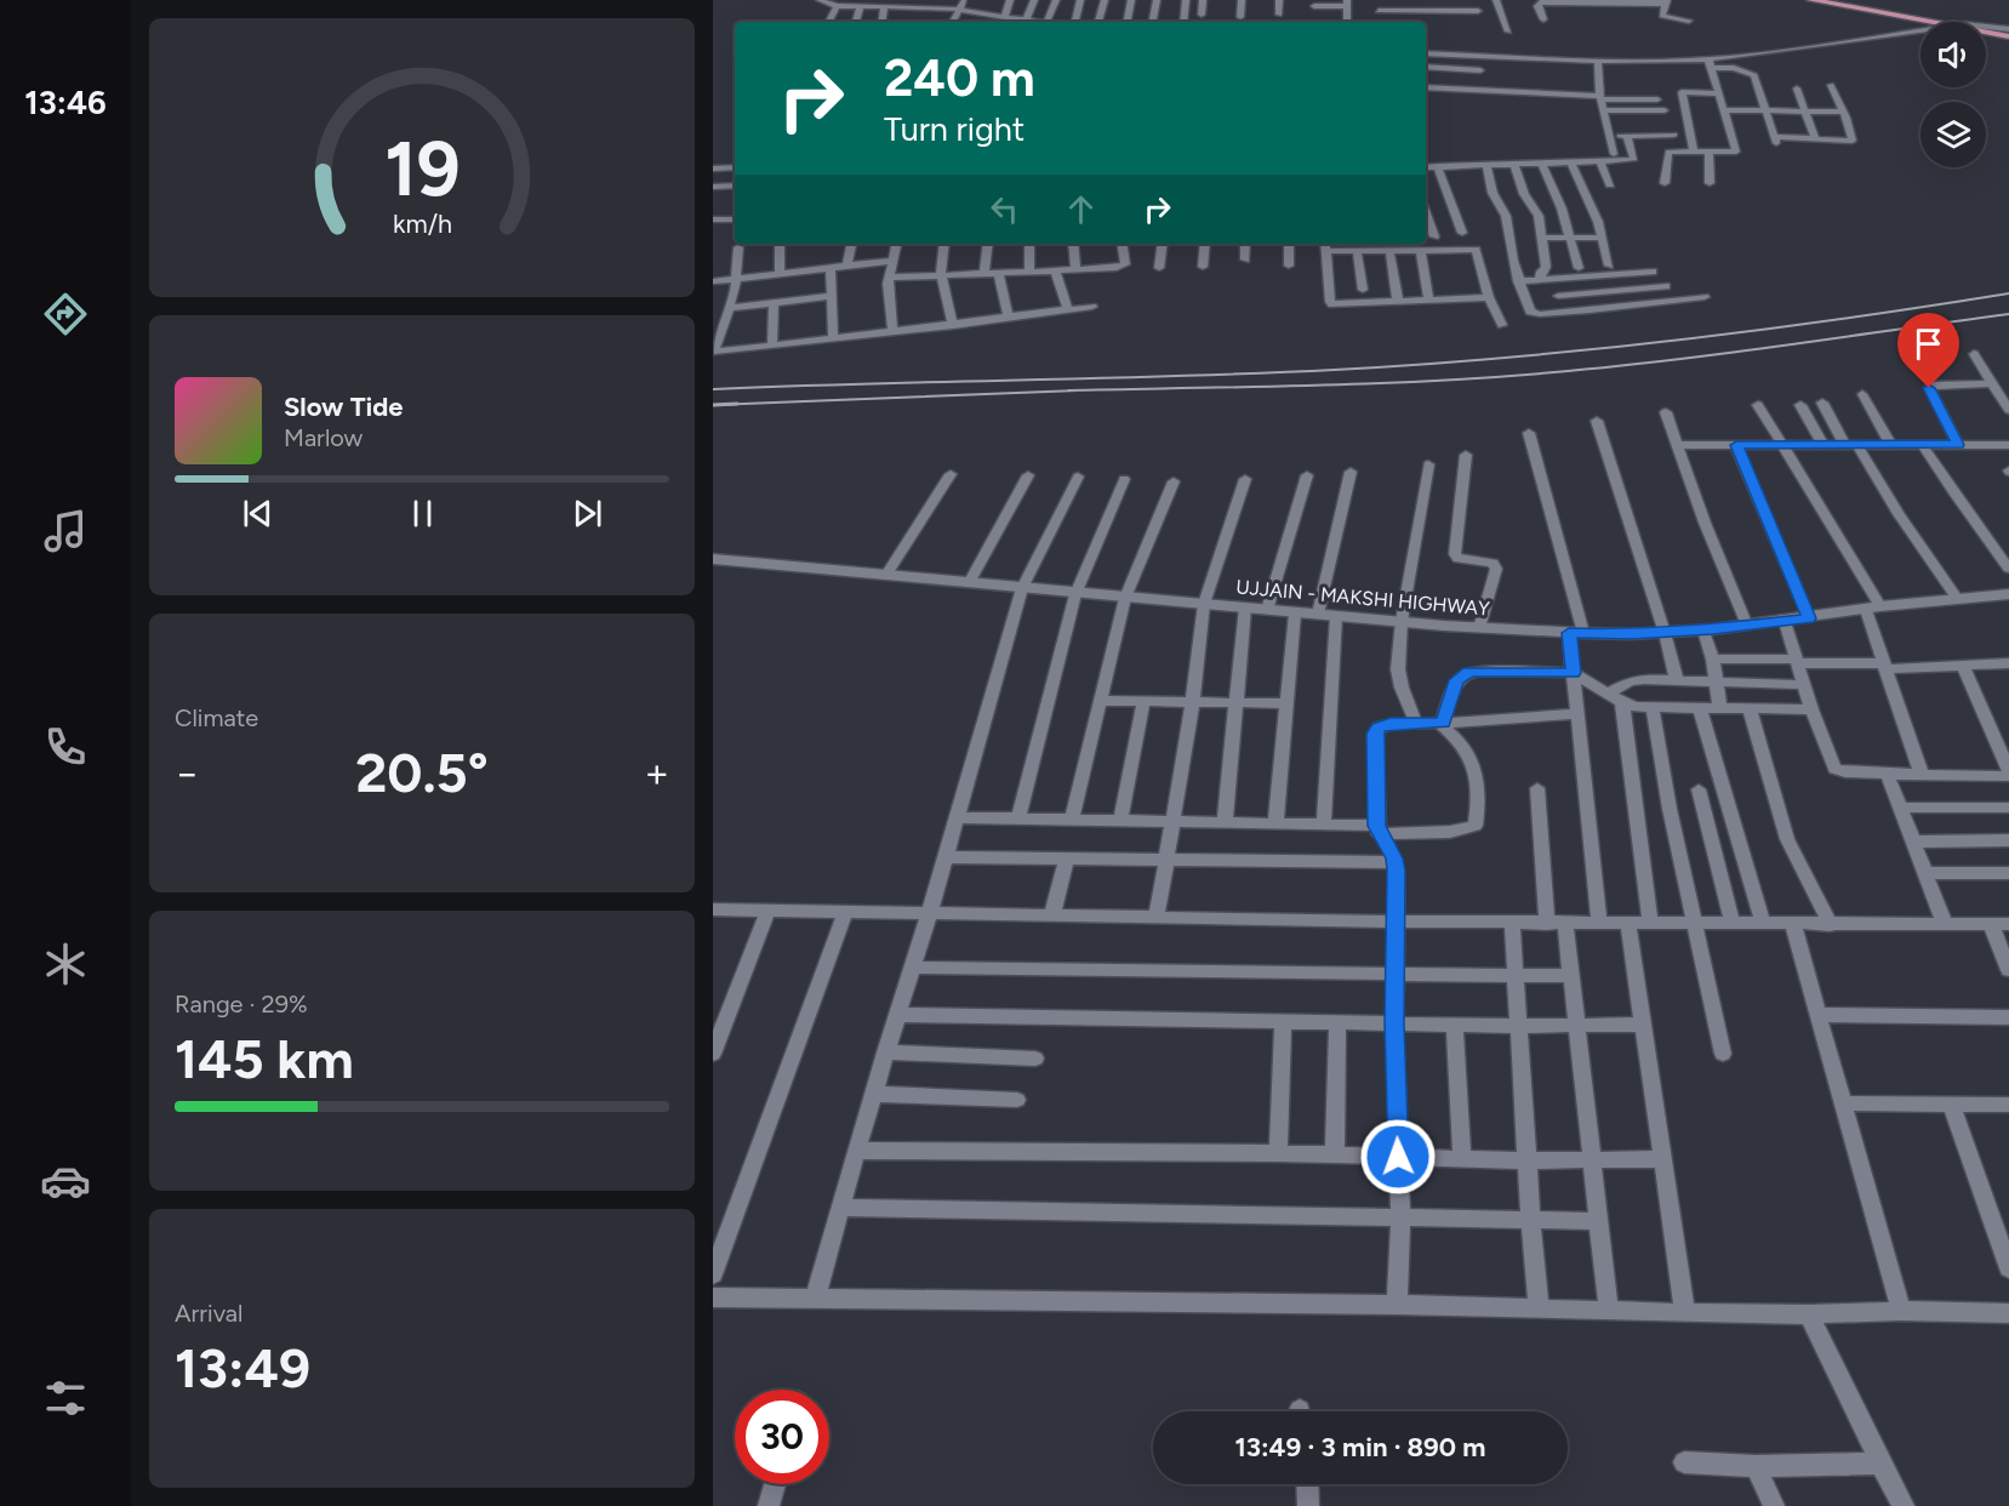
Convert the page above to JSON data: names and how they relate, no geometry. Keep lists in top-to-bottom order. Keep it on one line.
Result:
{"streets":{"main road":["UJJAIN - MAKSHI HIGHWAY"]},"page":{"tabs":"13:46","turn":["240 m","Turn right"],"song":["Slow Tide","Marlow"],"tile":["Climate",["Range · 29%","145 km"],["Arrival","13:49"]],"heat":["−","20.5°","+"],"limit":"30","trip":"13:49 · 3 min · 890 m","gauge":["19","km/h"]}}
